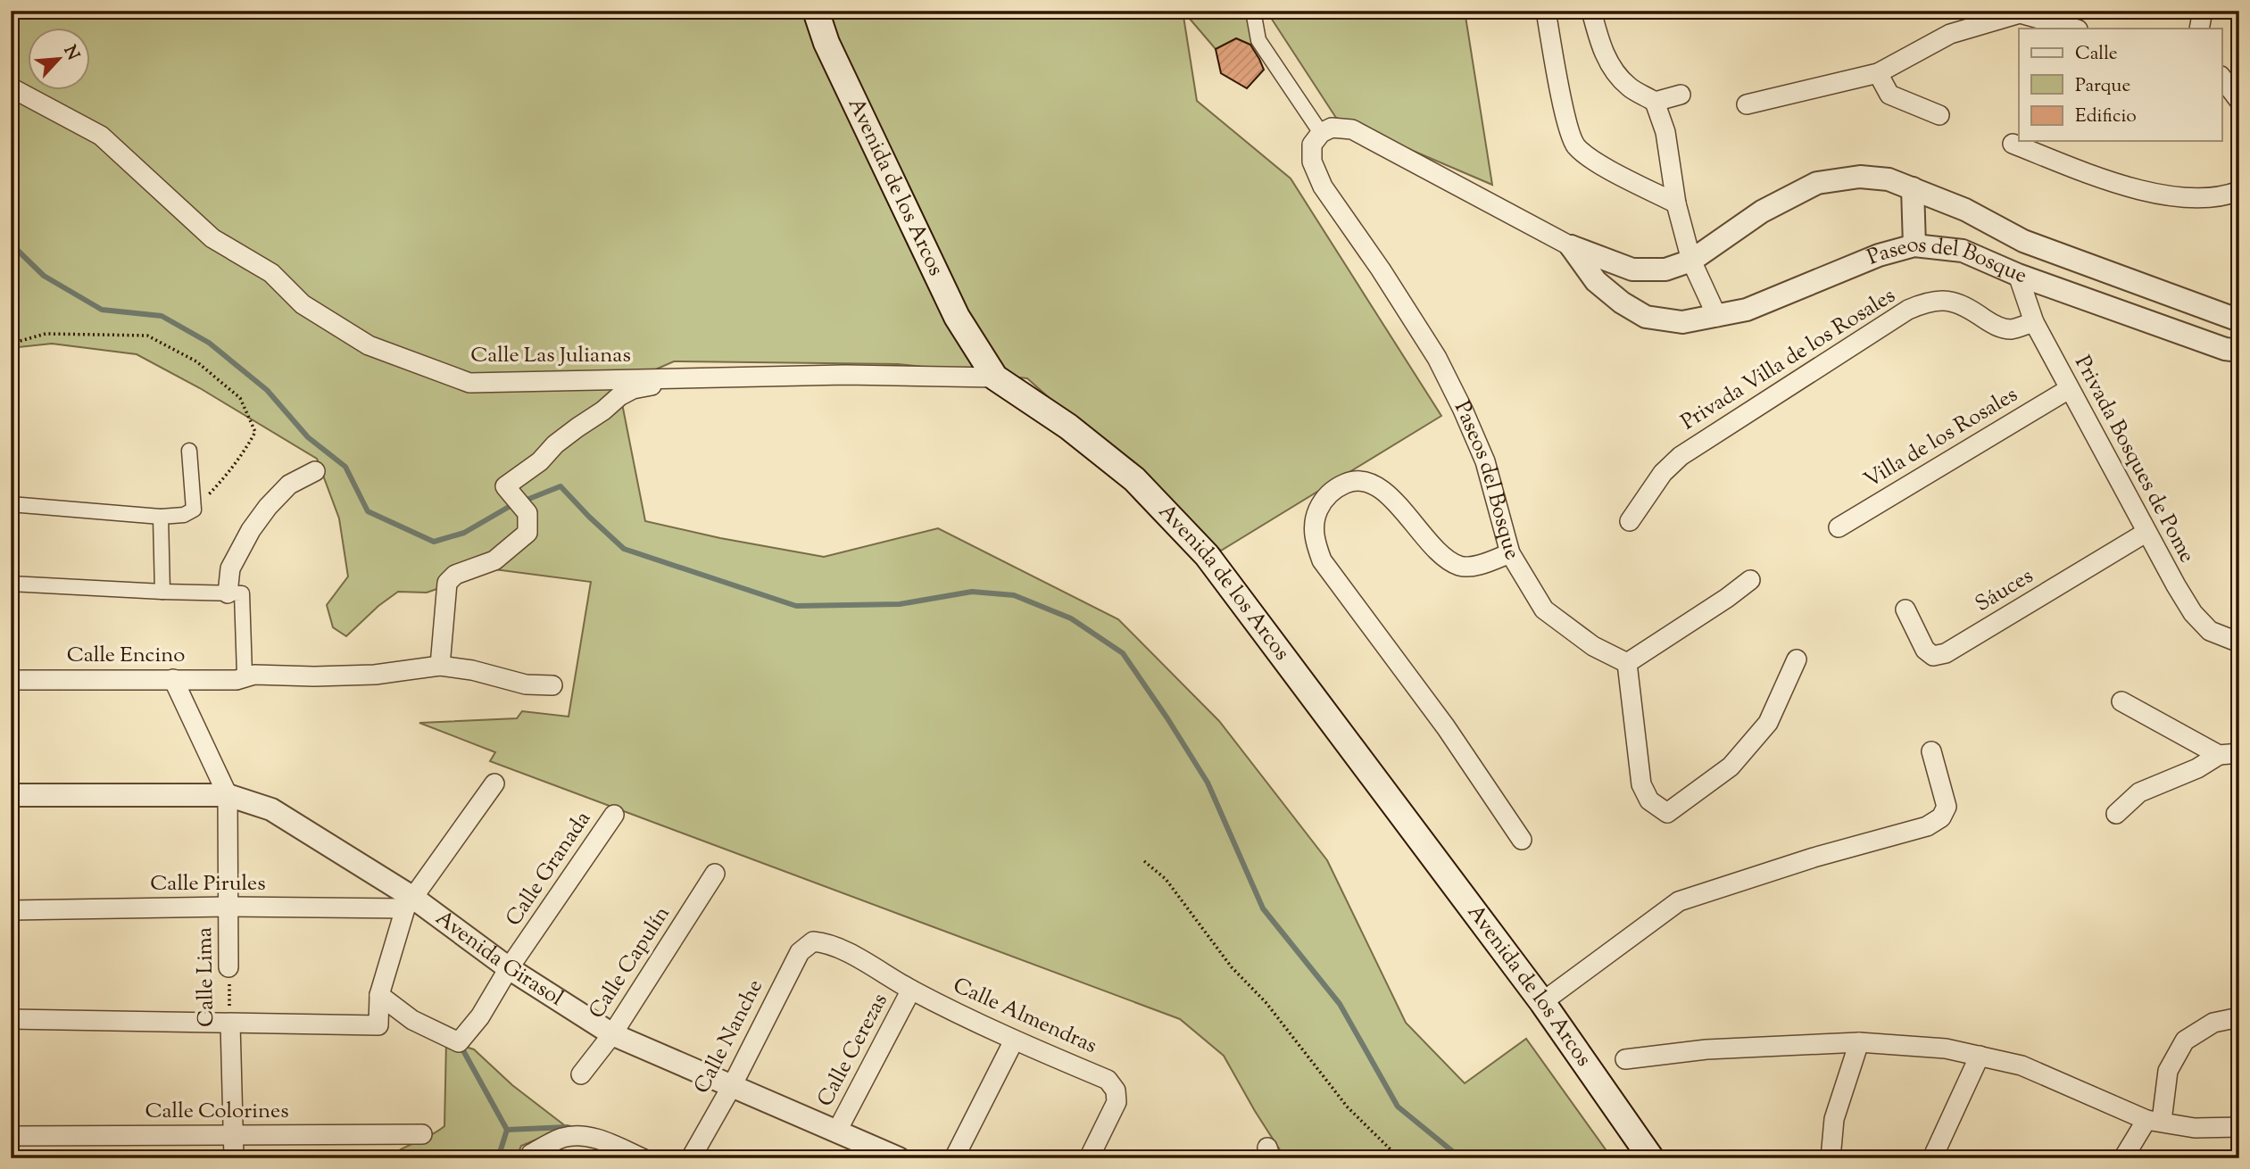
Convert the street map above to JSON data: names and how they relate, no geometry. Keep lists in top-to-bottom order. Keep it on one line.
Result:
{"streets":{"main road":["Avenida de los Arcos"],"street":["Paseos del Bosque","Calle Las Julianas","Privada Villa de los Rosales","Villa de los Rosales","Privada Bosques de Pome","Sáuces","Calle Encino","Calle Granada","Calle Pirules","Avenida Girasol","Calle Capulín","Calle Lima","Calle Almendras","Calle Nanche","Calle Cerezas","Calle Colorines"]},"crossings":[["Avenida de los Arcos","Calle Las Julianas"],["Paseos del Bosque","Privada Bosques de Pome"],["Privada Villa de los Rosales","Privada Bosques de Pome"],["Villa de los Rosales","Privada Bosques de Pome"],["Privada Bosques de Pome","Sáuces"],["Calle Granada","Avenida Girasol"],["Calle Pirules","Avenida Girasol"],["Calle Pirules","Calle Lima"],["Avenida Girasol","Calle Capulín"],["Avenida Girasol","Calle Lima"],["Avenida Girasol","Calle Nanche"],["Avenida Girasol","Calle Cerezas"],["Calle Lima","Calle Colorines"],["Calle Almendras","Calle Nanche"],["Calle Almendras","Calle Cerezas"]],"legend":["Calle","Parque","Edificio"],"north":"top right"}
